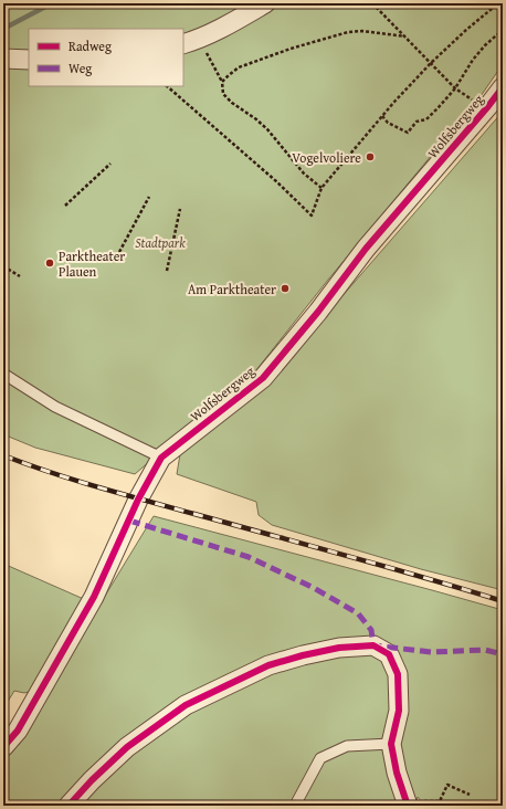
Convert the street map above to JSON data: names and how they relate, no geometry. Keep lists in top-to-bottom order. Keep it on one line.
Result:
{"streets":{"street":["Wolfsbergweg"]},"parks":["Stadtpark"],"places":["Vogelvoliere","Parktheater Plauen","Am Parktheater"],"legend":["Radweg","Weg"]}
